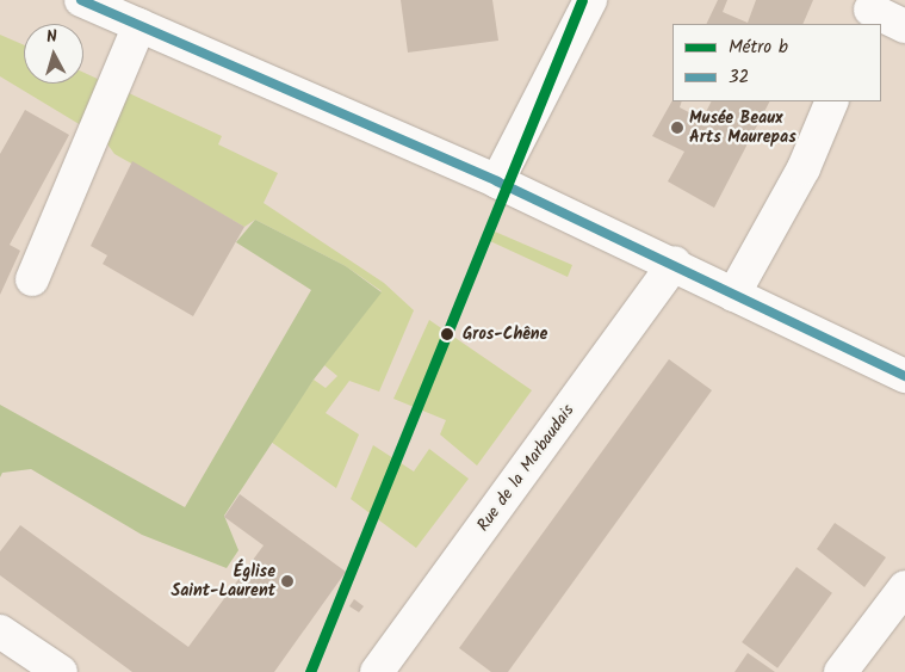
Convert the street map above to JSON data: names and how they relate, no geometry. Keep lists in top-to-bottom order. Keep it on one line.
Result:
{"streets":{"street":["Rue de la Marbaudais"]},"places":["Musée Beaux Arts Maurepas","Gros-Chêne","Église Saint-Laurent"],"lines":["metro line b","transit line 32"],"legend":["Métro b","32"],"north":"top"}
